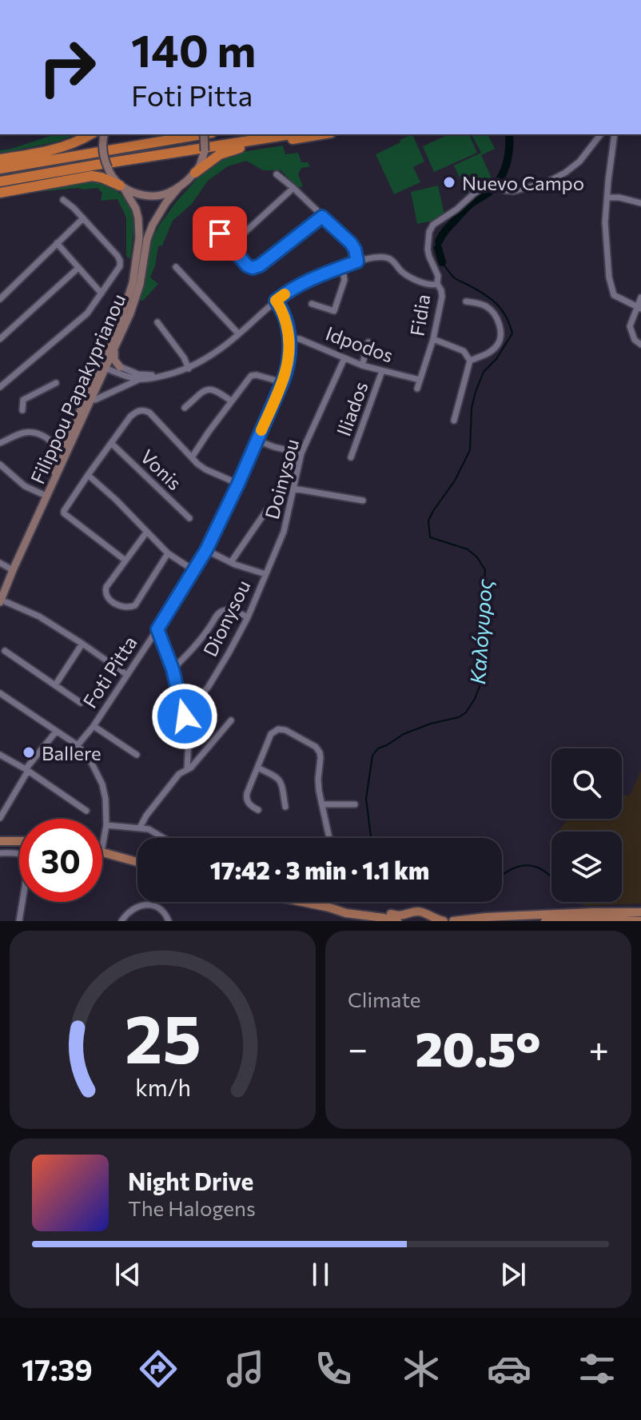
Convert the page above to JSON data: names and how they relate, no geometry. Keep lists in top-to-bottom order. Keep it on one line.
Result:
{"streets":{"main road":["Filippou Papakyprianou"],"street":["Fidia","Idpodos","Iliados","Vonis","Doinysou","Dionysou","Foti Pitta"]},"crossings":[["Fidia","Idpodos"],["Idpodos","Iliados"],["Idpodos","Doinysou"],["Idpodos","Foti Pitta"],["Doinysou","Dionysou"]],"water":["Καλόγυρος"],"places":["Nuevo Campo","Ballere"],"page":{"turn":["140 m","Foti Pitta"],"limit":"30","trip":"17:42 · 3 min · 1.1 km","tile":"Climate","heat":["−","20.5°","+"],"song":["Night Drive","The Halogens"],"tabs":"17:39","gauge":["25","km/h"]}}
